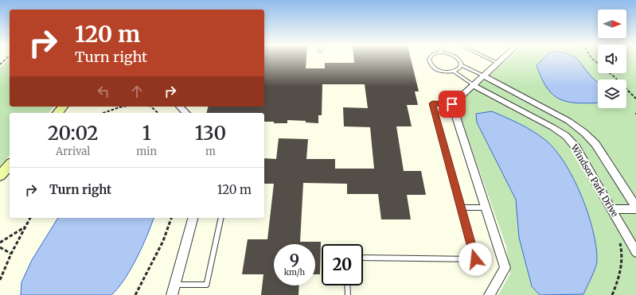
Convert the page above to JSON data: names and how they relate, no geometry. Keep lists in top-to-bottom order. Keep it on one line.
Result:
{"streets":{"street":["Windsor Park Drive"]},"north":"right","page":{"turn":["120 m","Turn right"],"eta":["20:02","Arrival","1","min","130","m"],"list":[{"name":"Turn right","value":"120 m"}],"speed":"9 km/h","limit":"20"}}
